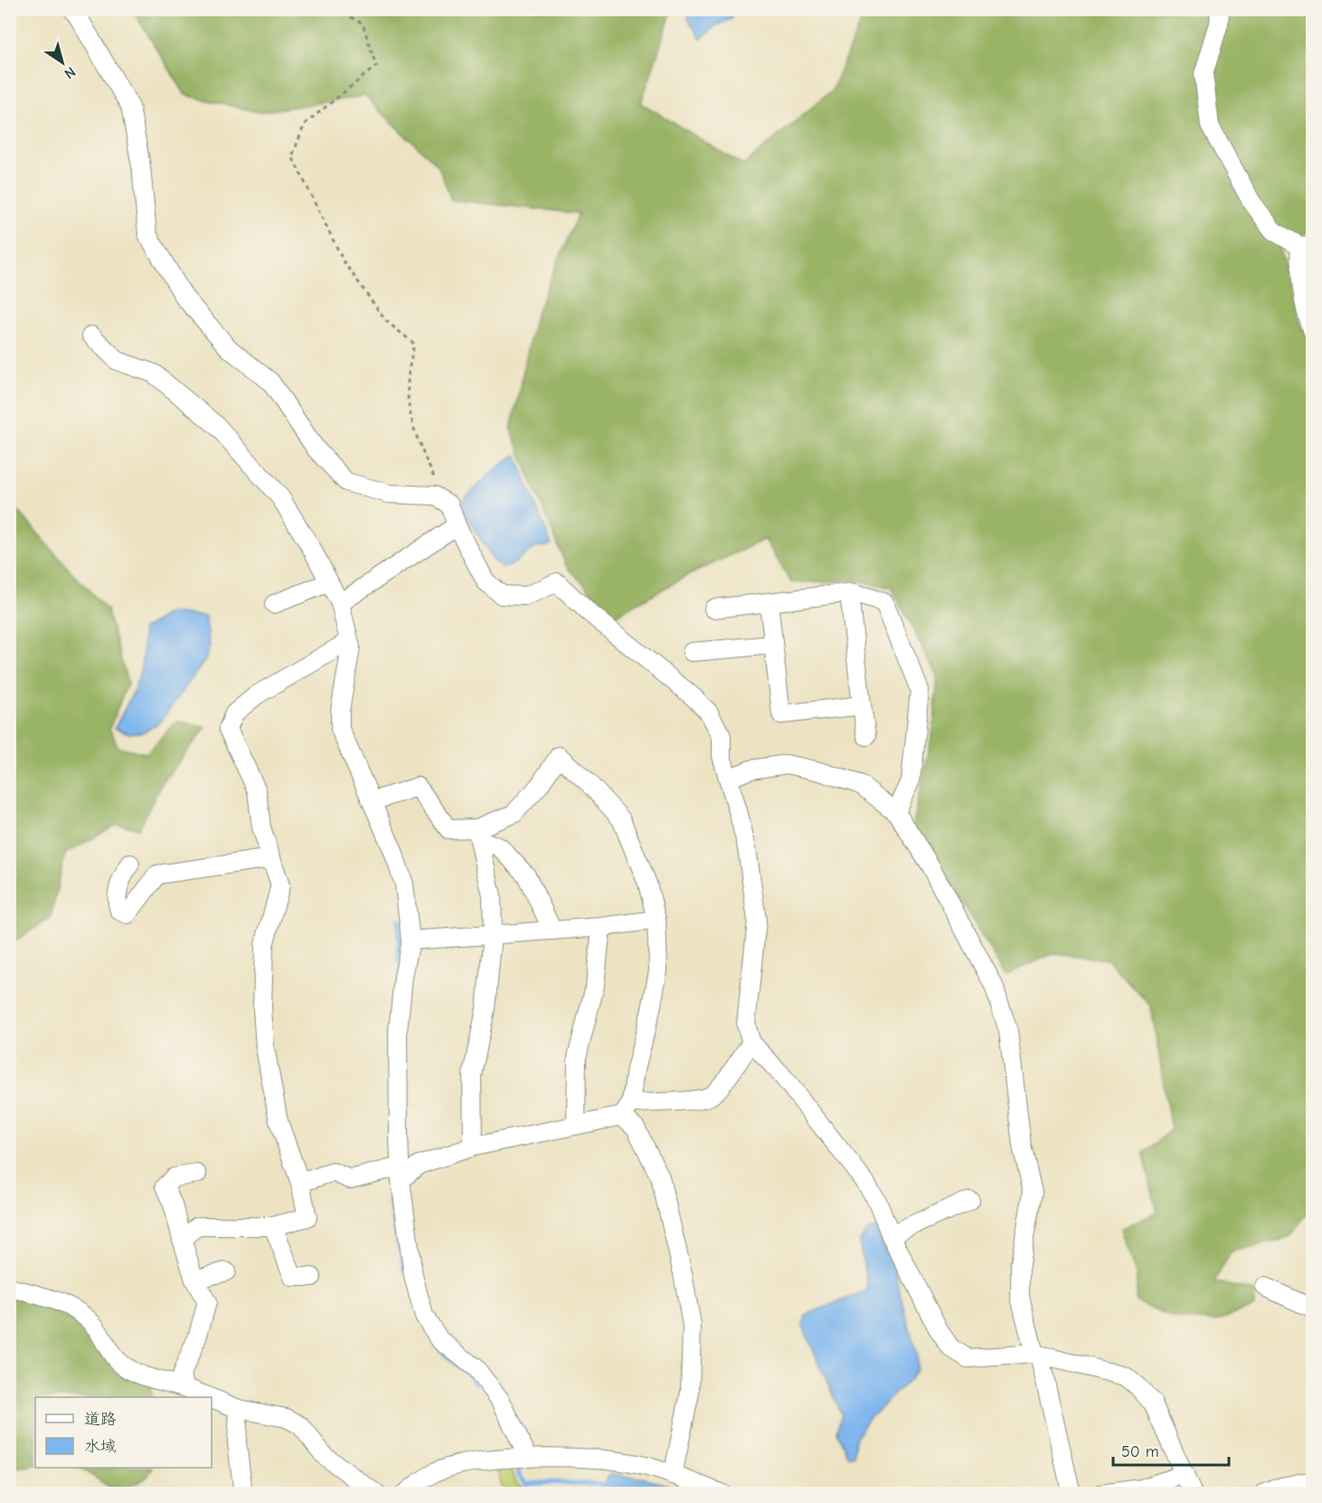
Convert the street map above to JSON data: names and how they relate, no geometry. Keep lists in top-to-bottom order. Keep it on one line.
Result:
{"legend":["道路","水域"],"scale_bar":"50 m","north":"bottom right"}
